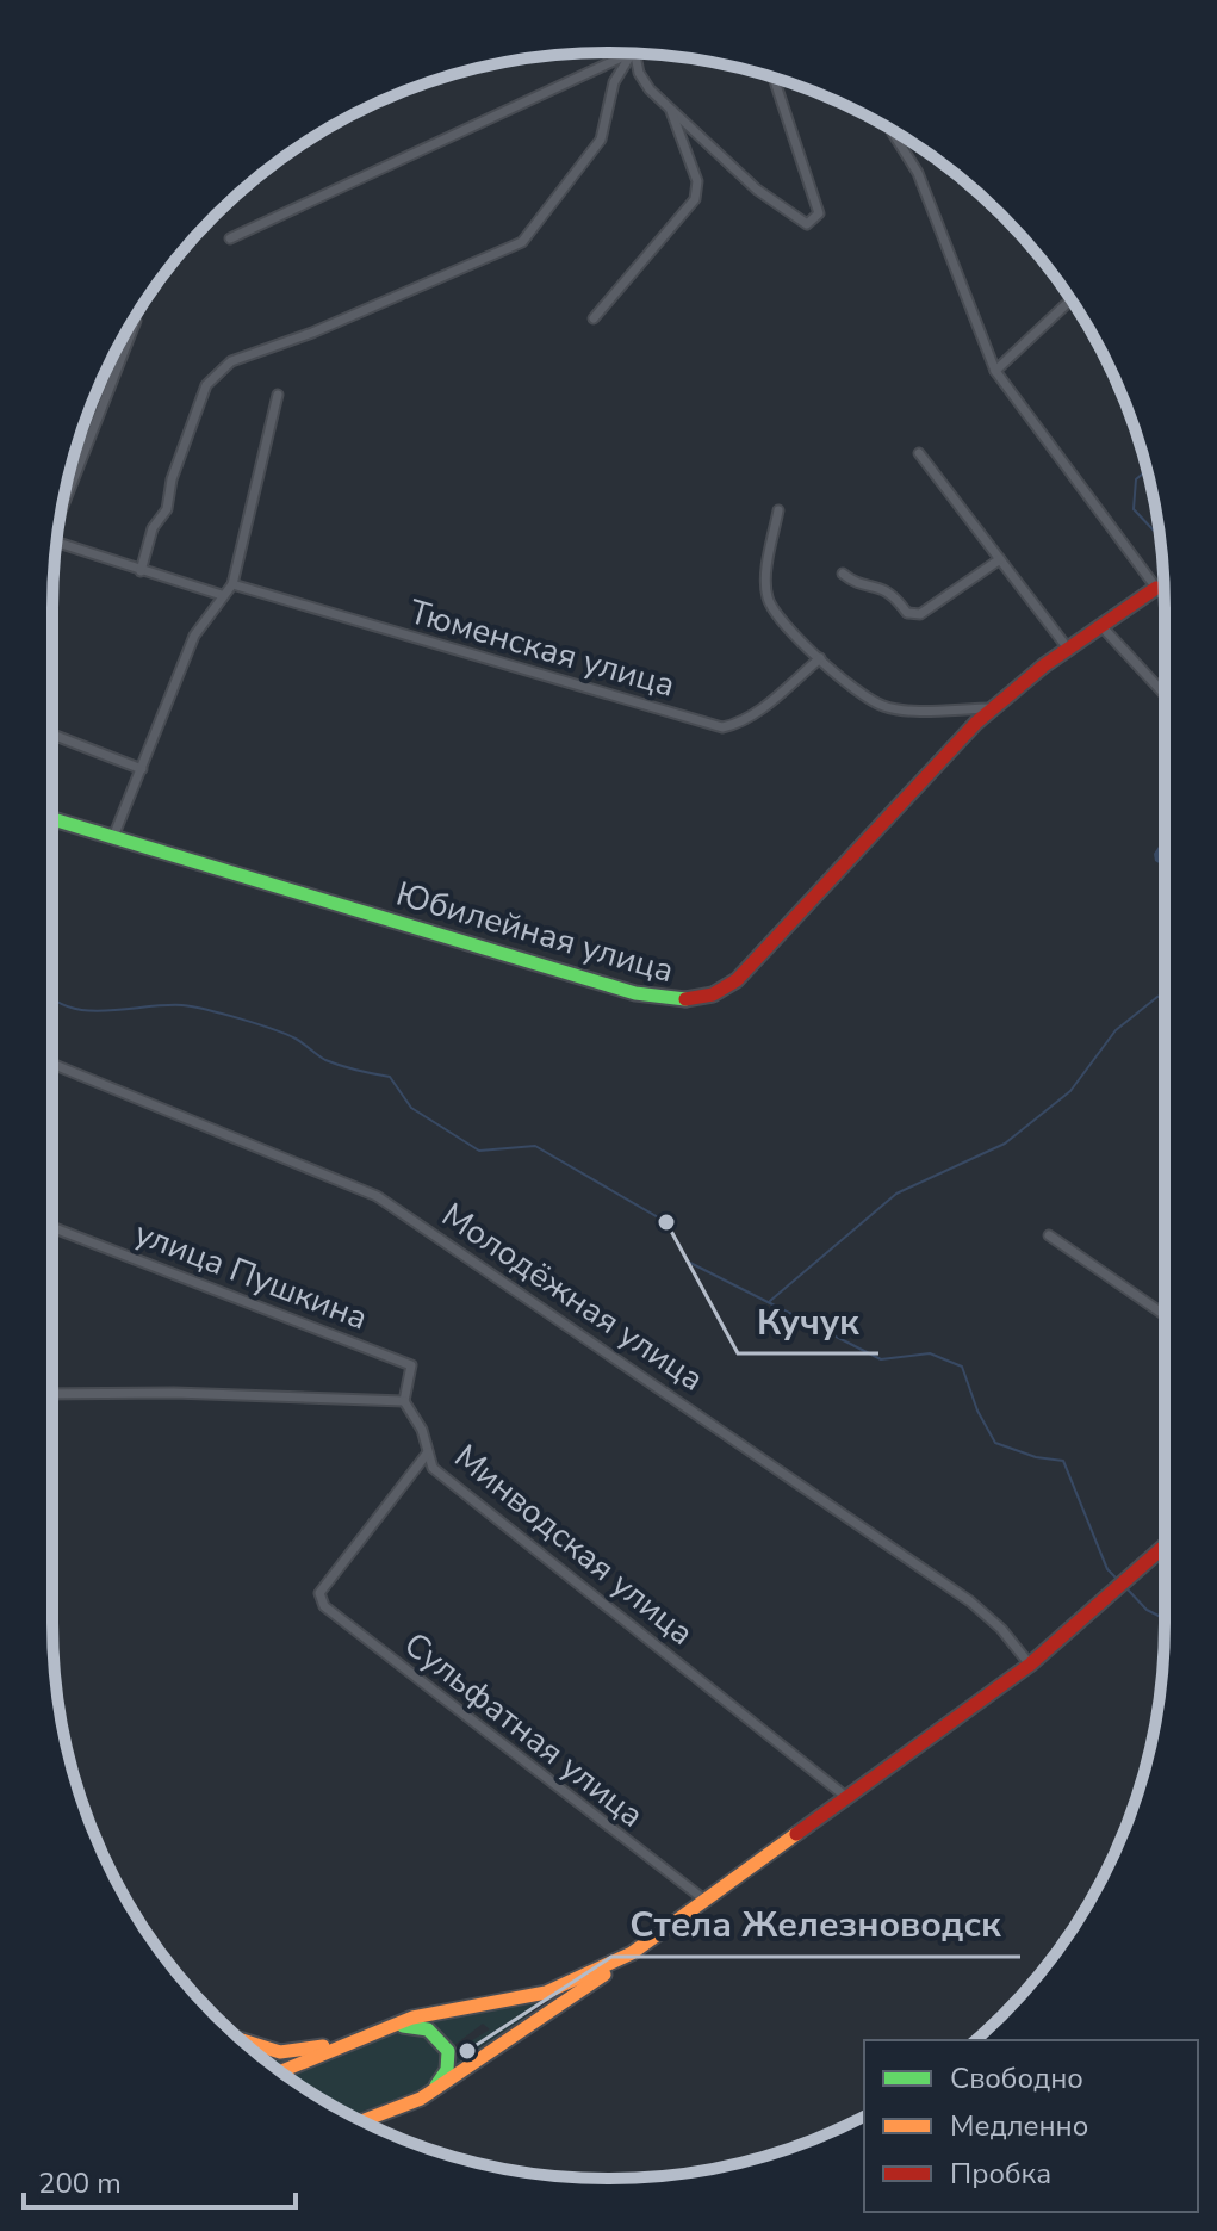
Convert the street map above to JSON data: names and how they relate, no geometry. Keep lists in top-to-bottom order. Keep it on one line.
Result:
{"streets":{"main road":["Юбилейная улица"],"street":["Тюменская улица","улица Пушкина","Молодёжная улица","Минводская улица","Сульфатная улица"]},"crossings":[["улица Пушкина","Минводская улица"],["Минводская улица","Сульфатная улица"]],"places":["Кучук","Стела Железноводск"],"legend":["Свободно","Медленно","Пробка"],"scale_bar":"200 m"}
